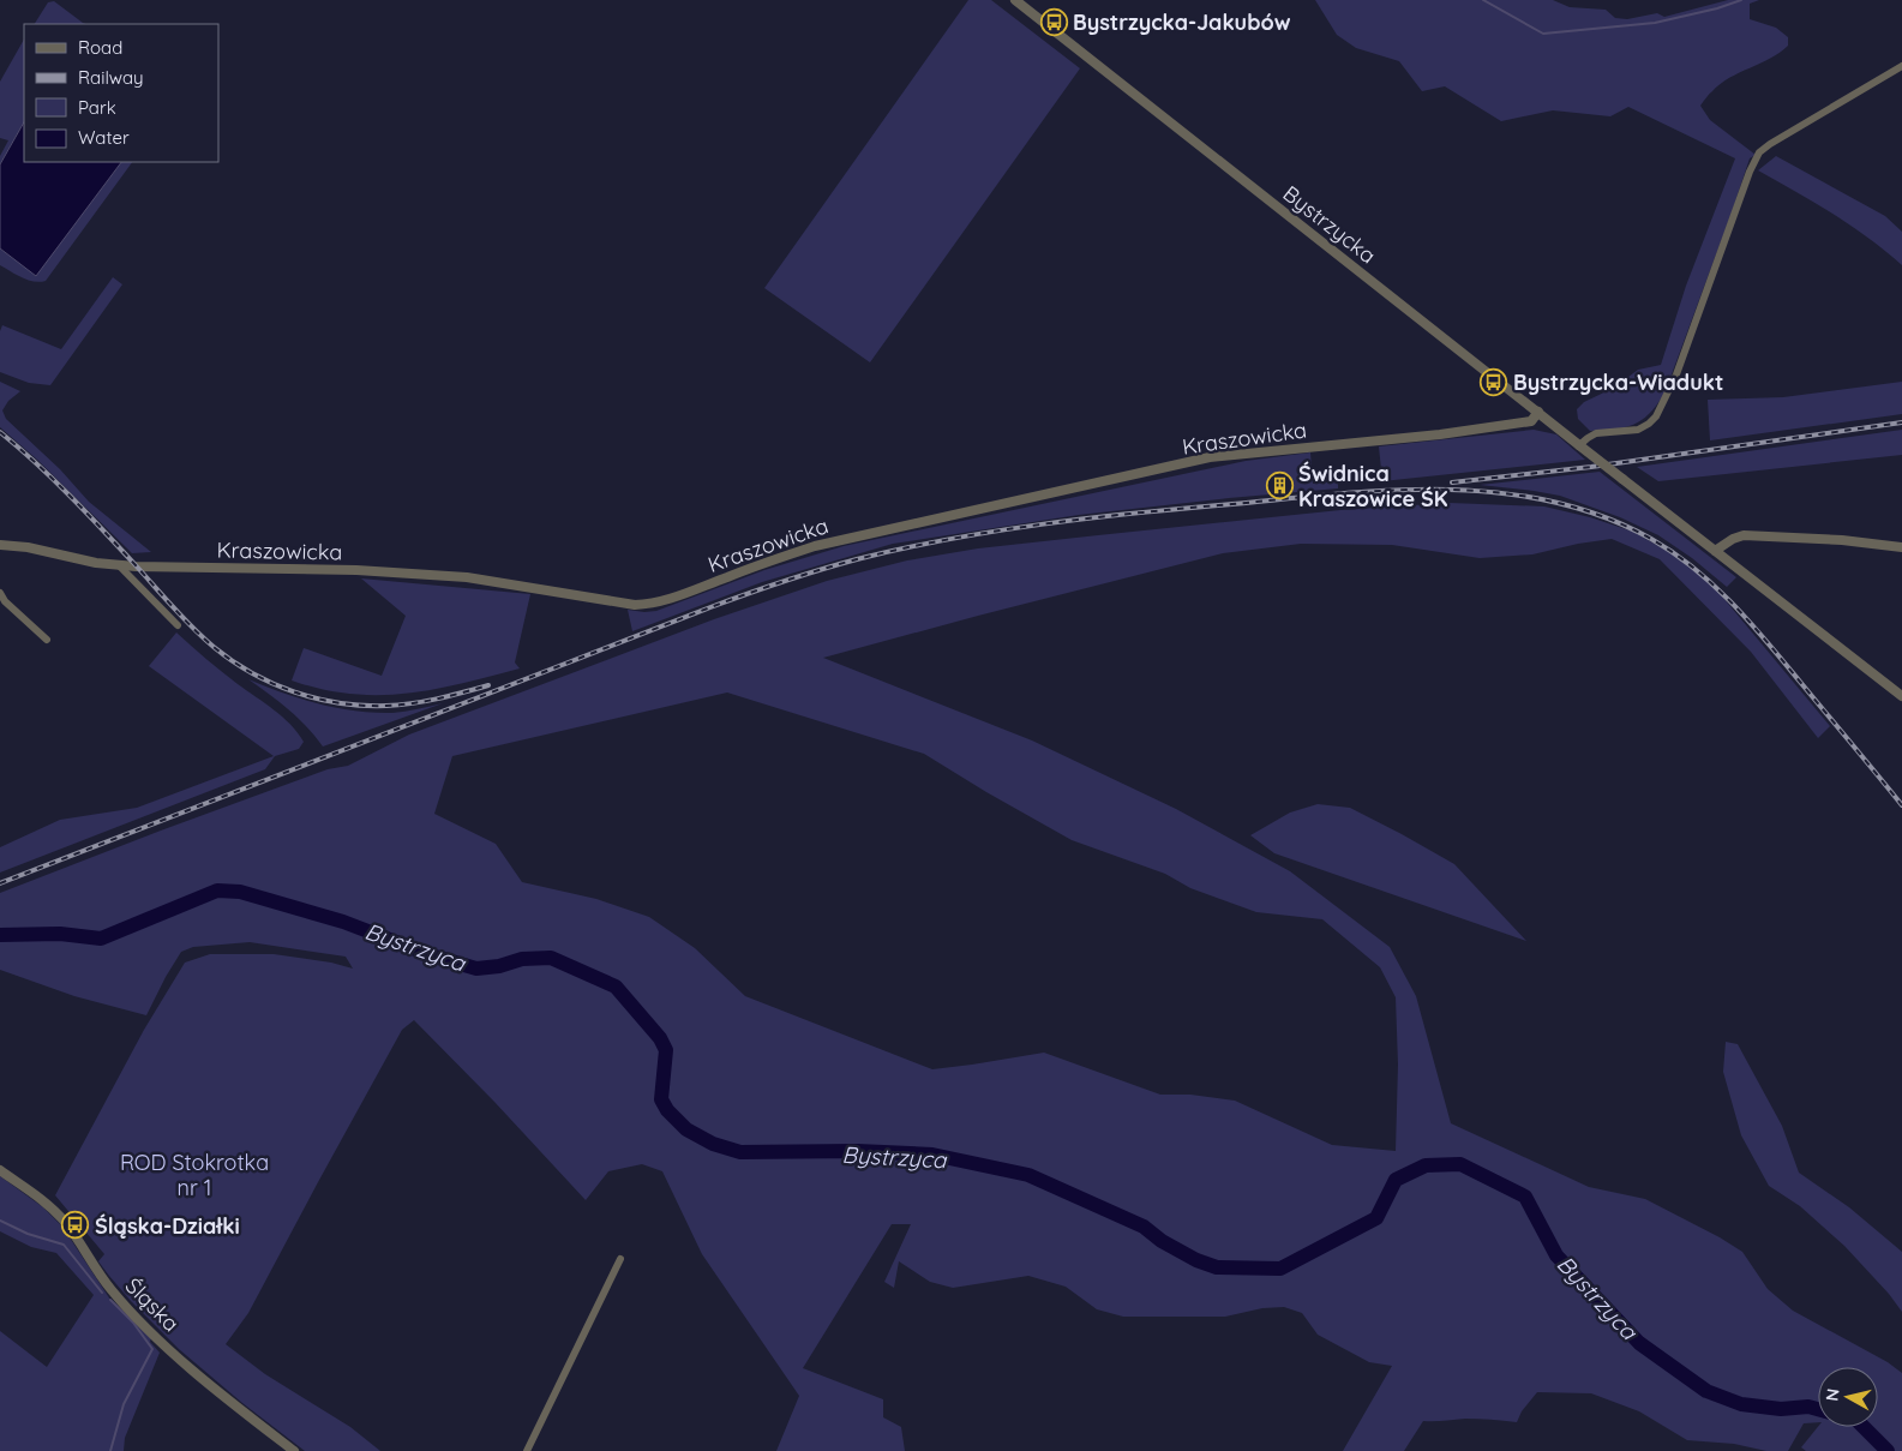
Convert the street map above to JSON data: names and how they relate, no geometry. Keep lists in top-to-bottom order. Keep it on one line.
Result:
{"streets":{"street":["Bystrzycka","Kraszowicka","Śląska"]},"crossings":[["Bystrzycka","Kraszowicka"]],"water":["Bystrzyca"],"parks":["ROD Stokrotka nr 1"],"places":{"bus stop":["Bystrzycka-Jakubów","Bystrzycka-Wiadukt","Śląska-Działki"],"building":["Świdnica Kraszowice ŚK"]},"legend":["Road","Railway","Park","Water"],"north":"left"}
